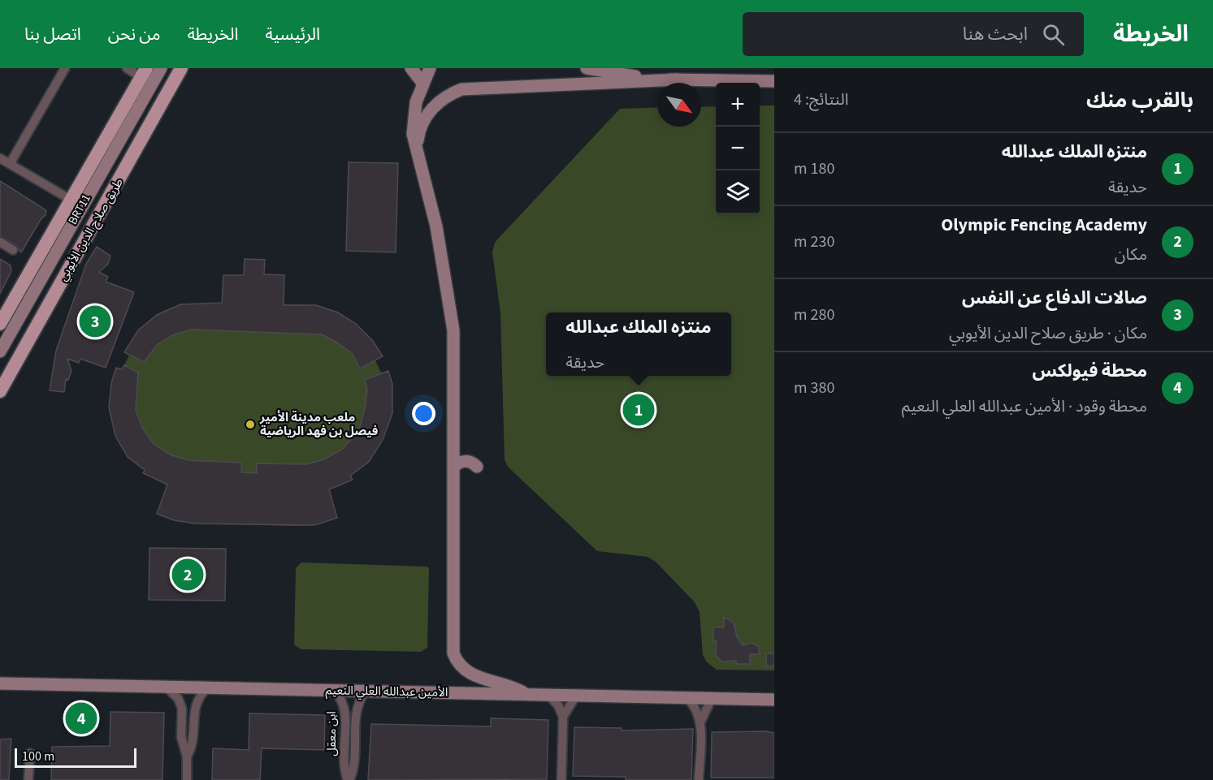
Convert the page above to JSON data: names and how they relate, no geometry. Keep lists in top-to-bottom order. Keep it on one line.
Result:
{"streets":{"main road":["BRT11","طريق صلاح الدين الأيوبي","الأمين عبدالله العلي النعيم"],"street":["ابن معقل"]},"crossings":[["الأمين عبدالله العلي النعيم","ابن معقل"]],"places":["ملعب مدينة الأمير فيصل بن فهد الرياضية"],"scale_bar":"100 m","north":"bottom right","page":{"header":"الخريطة","search":"ابحث هنا","nav":["الرئيسية","الخريطة","من نحن","اتصل بنا"],"heading":["بالقرب منك","النتائج: 4"],"map_buttons":["+","−"],"list":[{"mark":"1","name":"منتزه الملك عبدالله","note":"حديقة","value":"180 m"},{"mark":"2","name":"Olympic Fencing Academy","note":"مكان","value":"230 m"},{"mark":"3","name":"صالات الدفاع عن النفس","note":"مكان · طريق صلاح الدين الأيوبي","value":"280 m"},{"mark":"4","name":"محطة فيولكس","note":"محطة وقود · الأمين عبدالله العلي النعيم","value":"380 m"}],"pins":["3","1","2","4"],"popup":["منتزه الملك عبدالله","حديقة"],"scale":"100 m"}}
